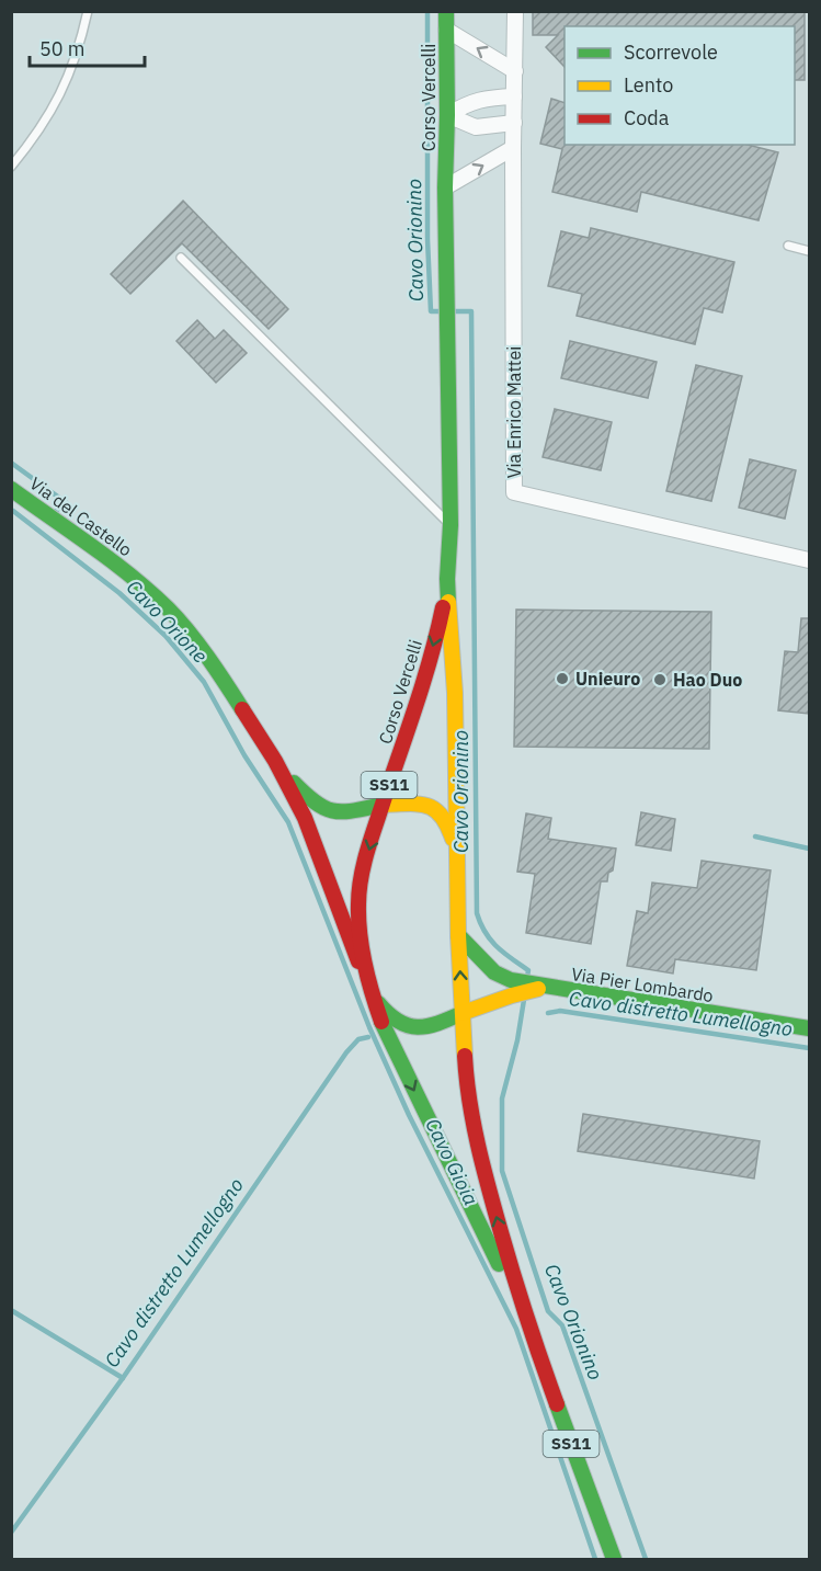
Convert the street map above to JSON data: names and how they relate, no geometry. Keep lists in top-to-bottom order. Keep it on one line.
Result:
{"streets":{"main road":["Corso Vercelli","Via del Castello","SS11","Via Pier Lombardo"],"street":["Via Enrico Mattei"]},"crossings":[["Corso Vercelli","Via del Castello"],["Corso Vercelli","Via Pier Lombardo"],["Via del Castello","Via Pier Lombardo"]],"water":["Cavo Orionino","Cavo Orione","Cavo distretto Lumellogno","Cavo Gioia"],"places":["Unieuro","Hao Duo"],"legend":["Scorrevole","Lento","Coda"],"scale_bar":"50 m"}
